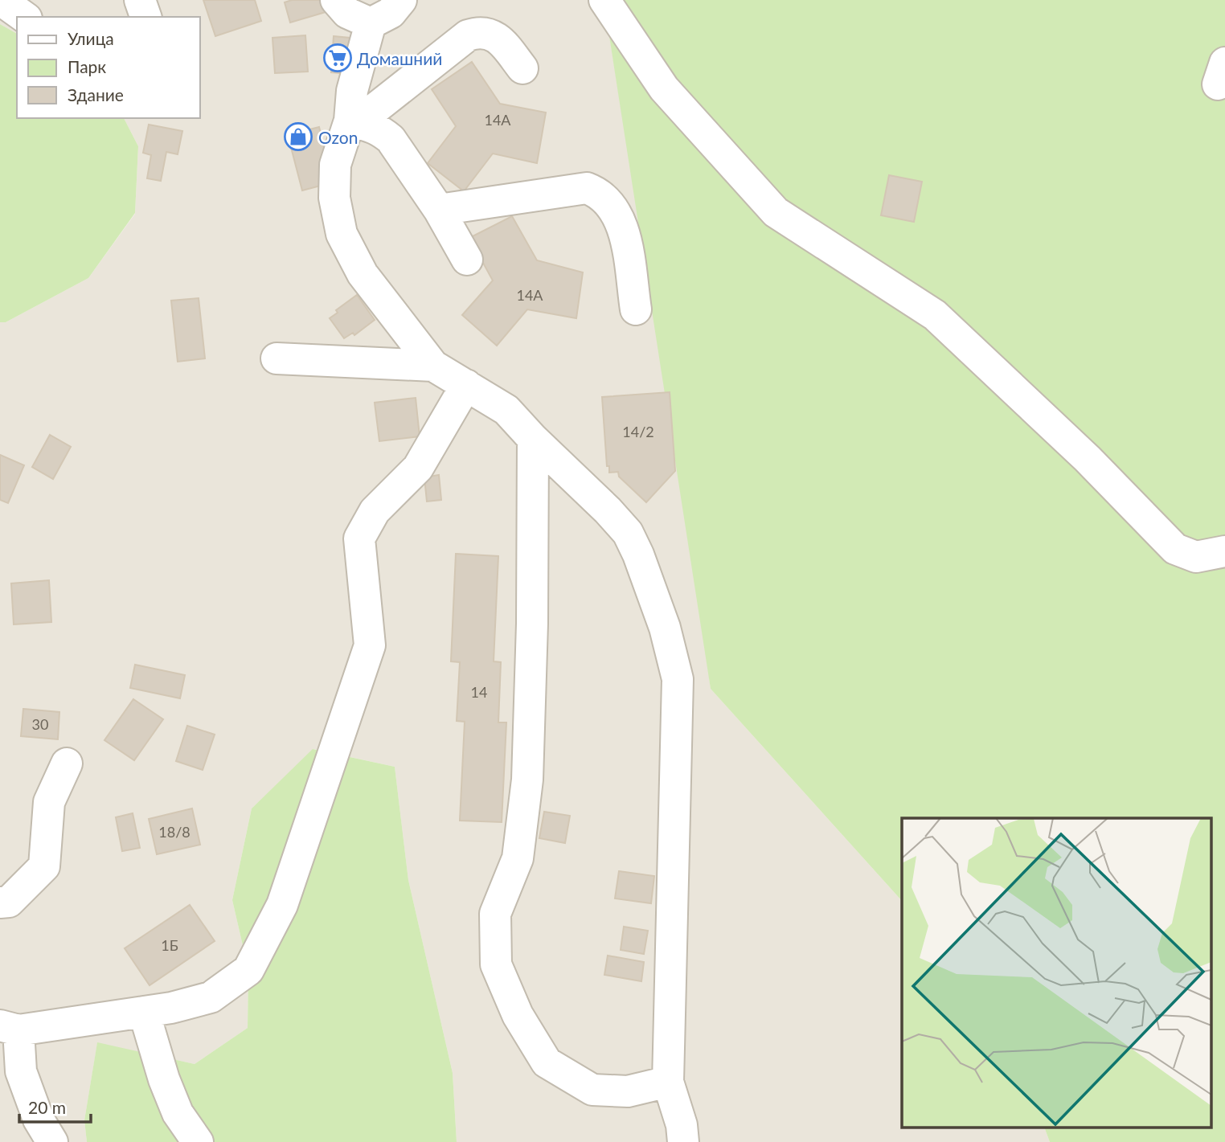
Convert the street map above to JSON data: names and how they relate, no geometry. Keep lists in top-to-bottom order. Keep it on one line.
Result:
{"places":{"supermarket":["Домашний"],"shop":["Ozon"]},"house_numbers":["14А","14А","14/2","14","30","18/8","1Б"],"legend":["Улица","Парк","Здание"],"scale_bar":"20 m"}
